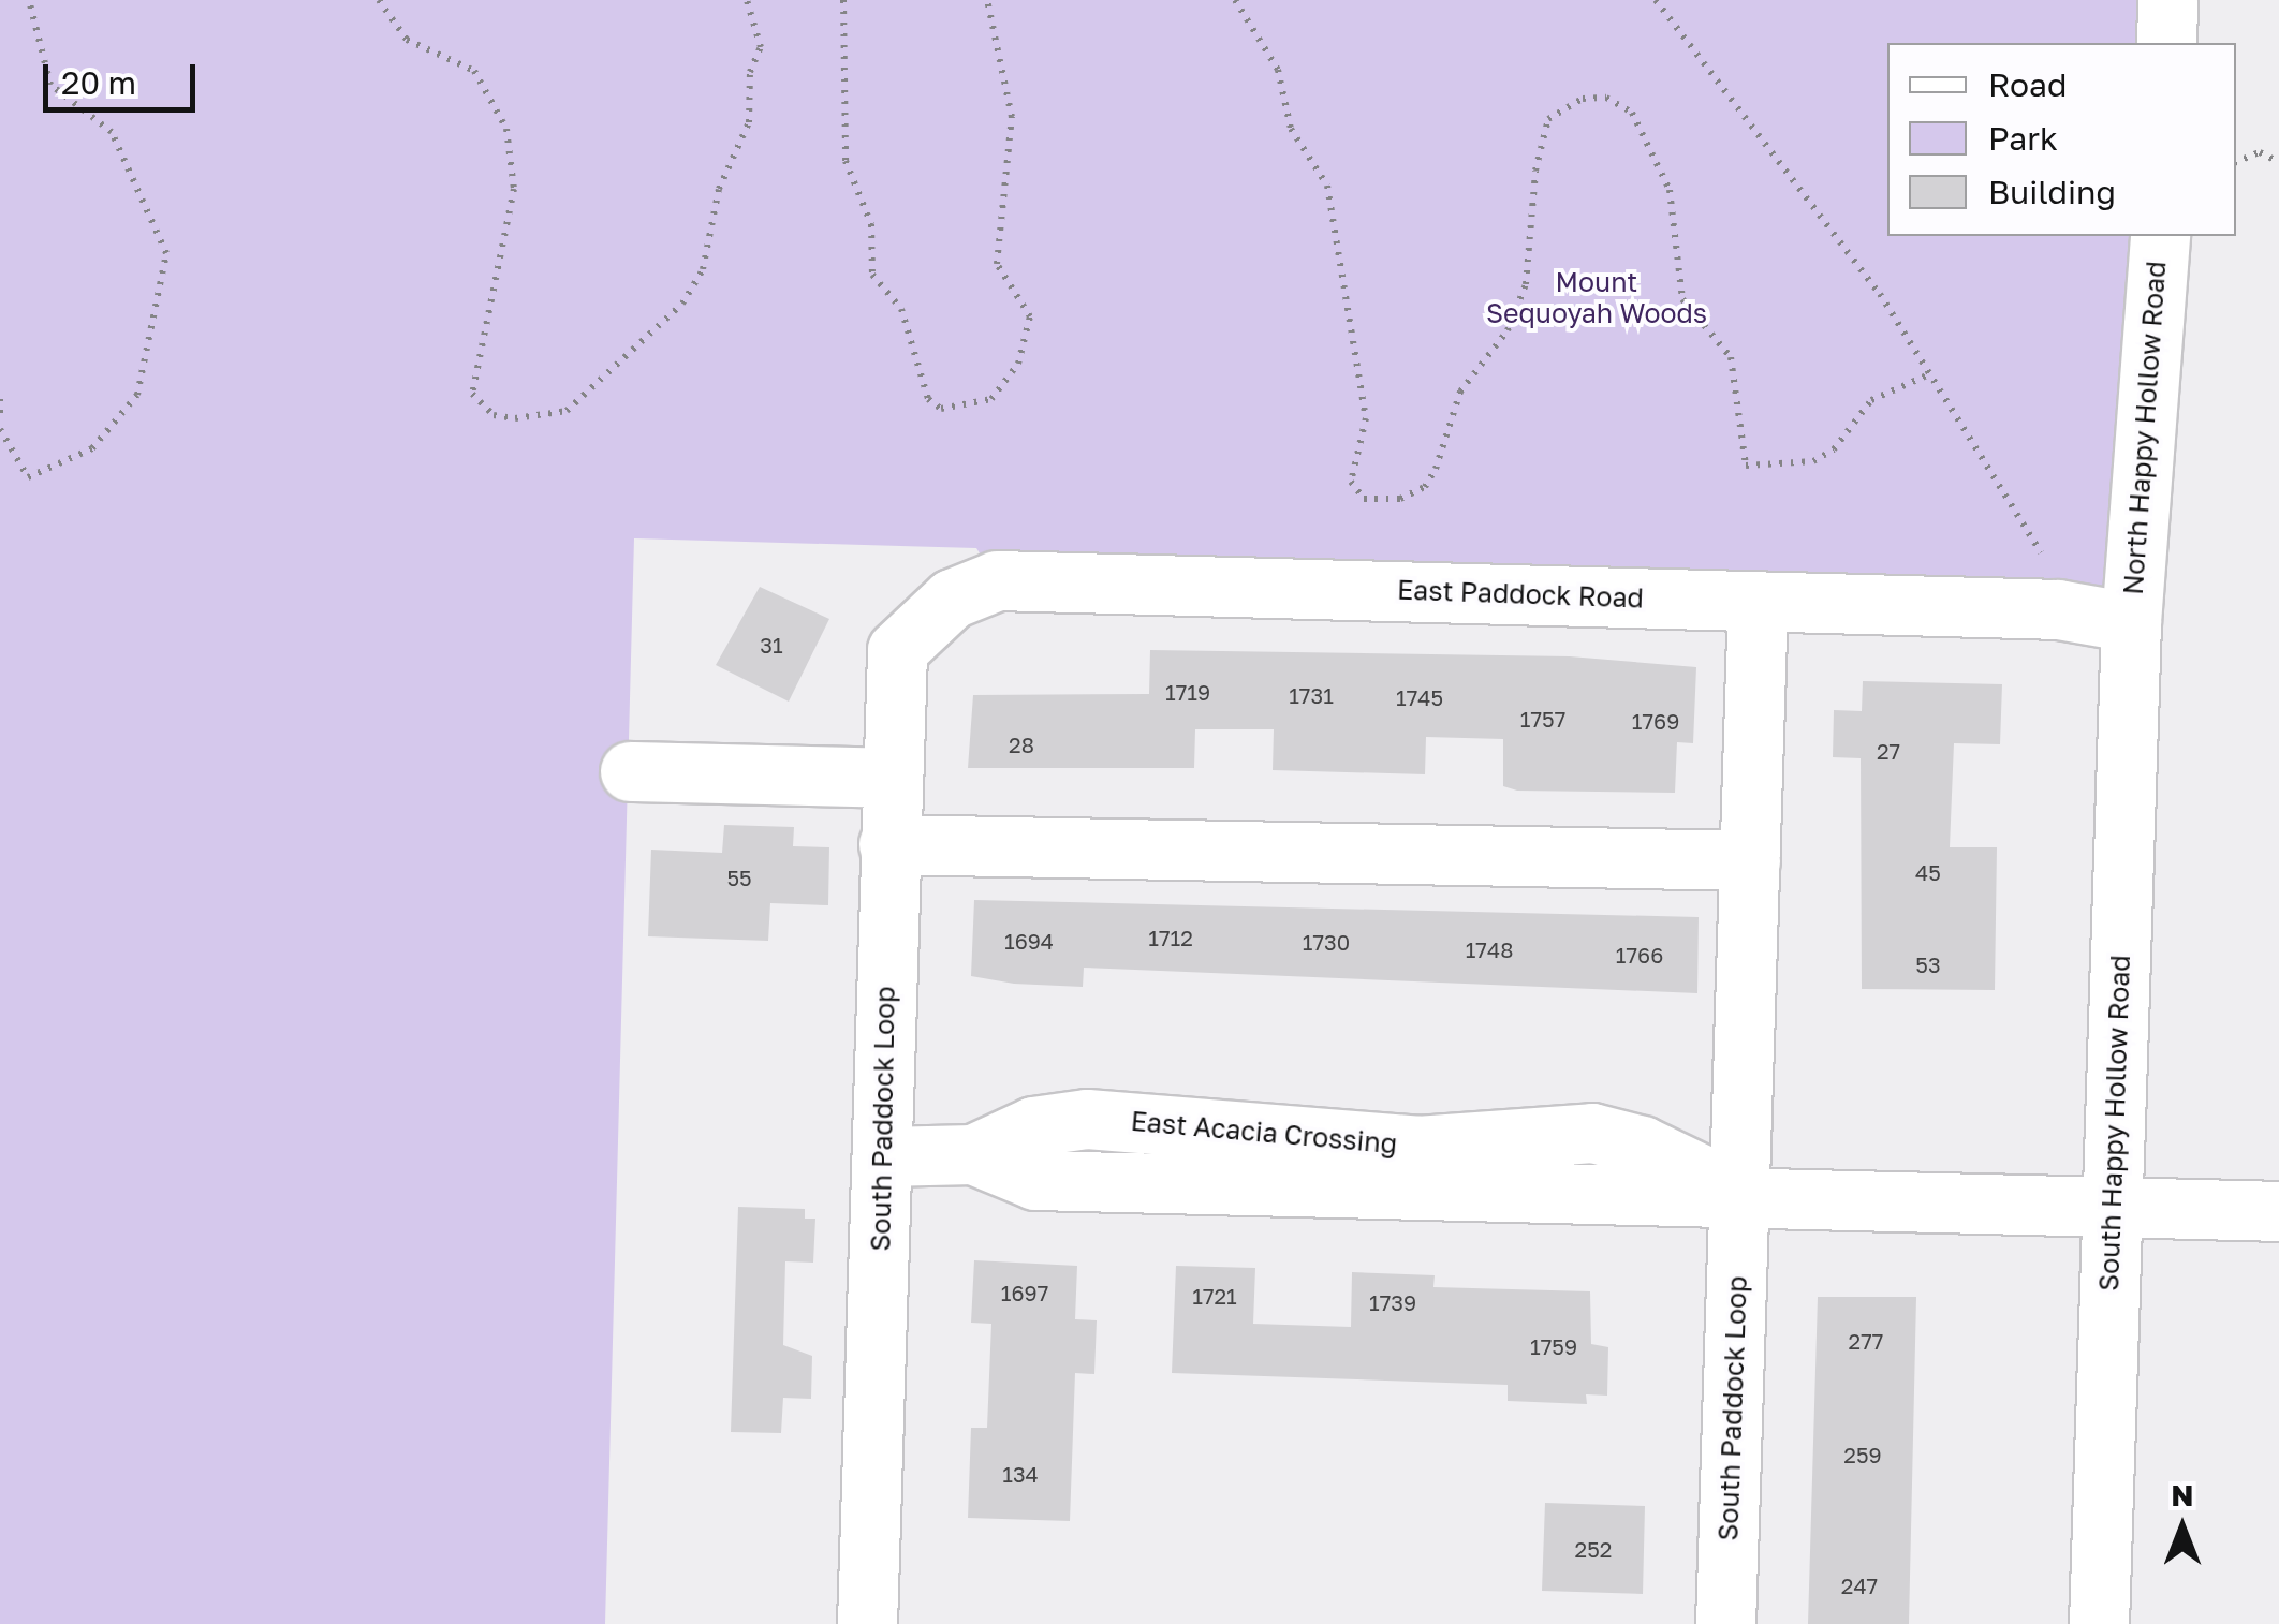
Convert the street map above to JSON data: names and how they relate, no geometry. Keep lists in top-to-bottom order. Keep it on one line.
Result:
{"streets":{"street":["North Happy Hollow Road","East Paddock Road","South Paddock Loop","South Happy Hollow Road","East Acacia Crossing"]},"crossings":[["North Happy Hollow Road","East Paddock Road"],["North Happy Hollow Road","South Happy Hollow Road"],["East Paddock Road","South Paddock Loop"],["East Paddock Road","South Happy Hollow Road"],["South Paddock Loop","East Acacia Crossing"],["South Happy Hollow Road","East Acacia Crossing"]],"parks":["Mount Sequoyah Woods"],"house_numbers":["31","1719","1731","1745","1757","1769","28","27","45","55","1712","1694","1730","1748","1766","53","1697","1721","1739","277","1759","259","134","252","247"],"legend":["Road","Park","Building"],"scale_bar":"20 m","north":"top"}
